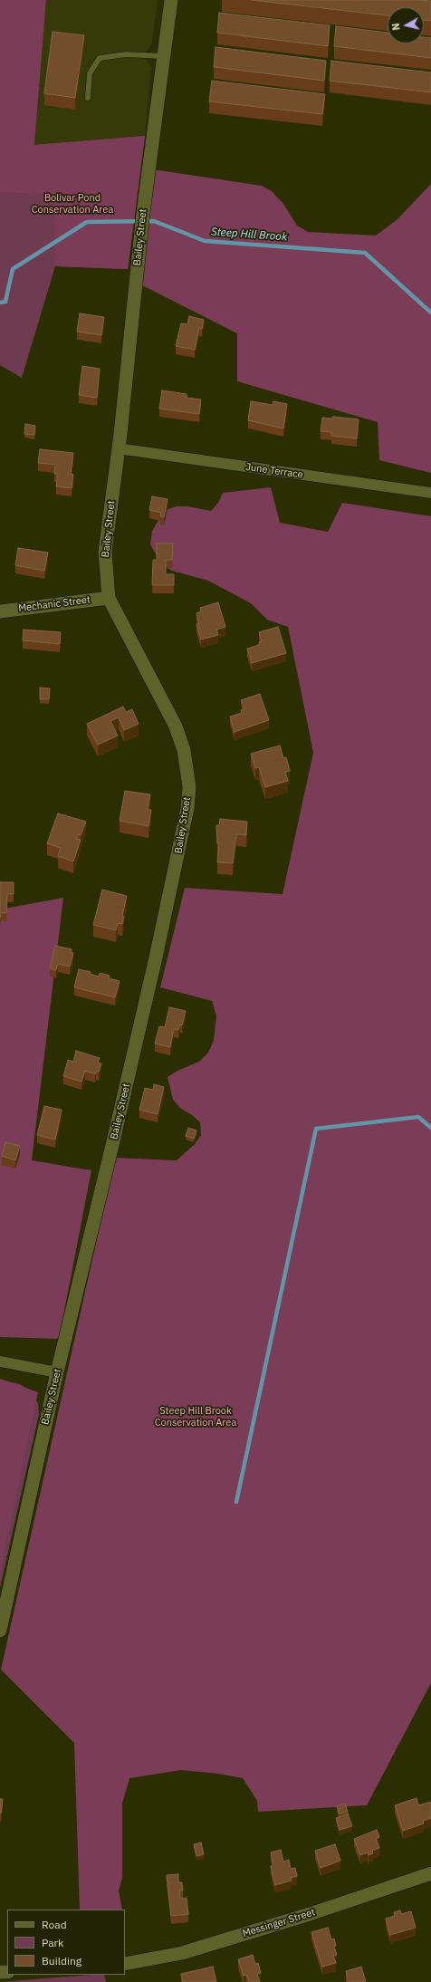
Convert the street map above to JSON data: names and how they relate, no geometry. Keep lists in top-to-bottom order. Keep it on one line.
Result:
{"streets":{"street":["Bailey Street","June Terrace","Mechanic Street","Messinger Street"]},"crossings":[["Bailey Street","June Terrace"],["Bailey Street","Mechanic Street"]],"water":["Steep Hill Brook"],"parks":["Bolivar Pond Conservation Area","Steep Hill Brook Conservation Area"],"legend":["Road","Park","Building"],"north":"left"}
